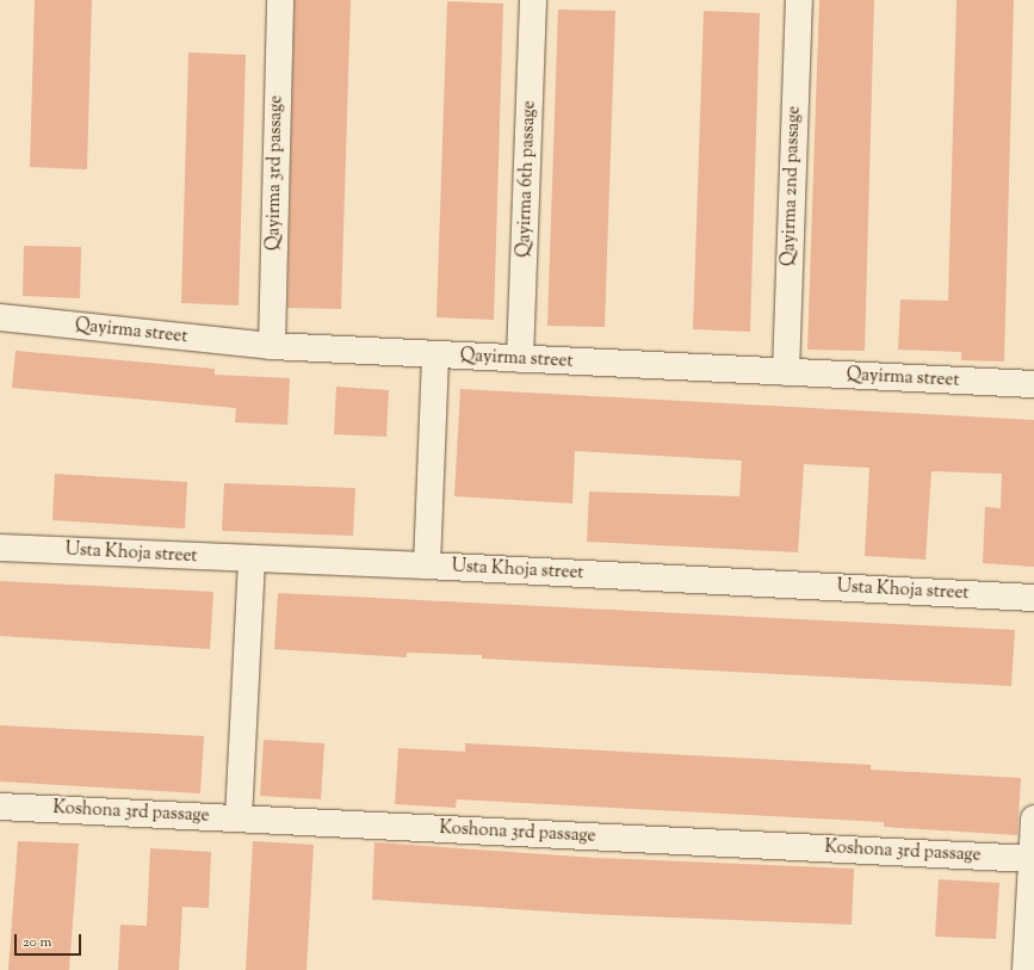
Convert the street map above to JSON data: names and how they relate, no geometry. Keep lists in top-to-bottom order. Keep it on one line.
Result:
{"streets":{"street":["Qayirma 3rd passage","Qayirma 6th passage","Qayirma 2nd passage","Qayirma street","Usta Khoja street","Koshona 3rd passage"]},"crossings":[["Qayirma 3rd passage","Qayirma street"],["Qayirma 6th passage","Qayirma street"],["Qayirma 2nd passage","Qayirma street"]],"scale_bar":"20 m"}
